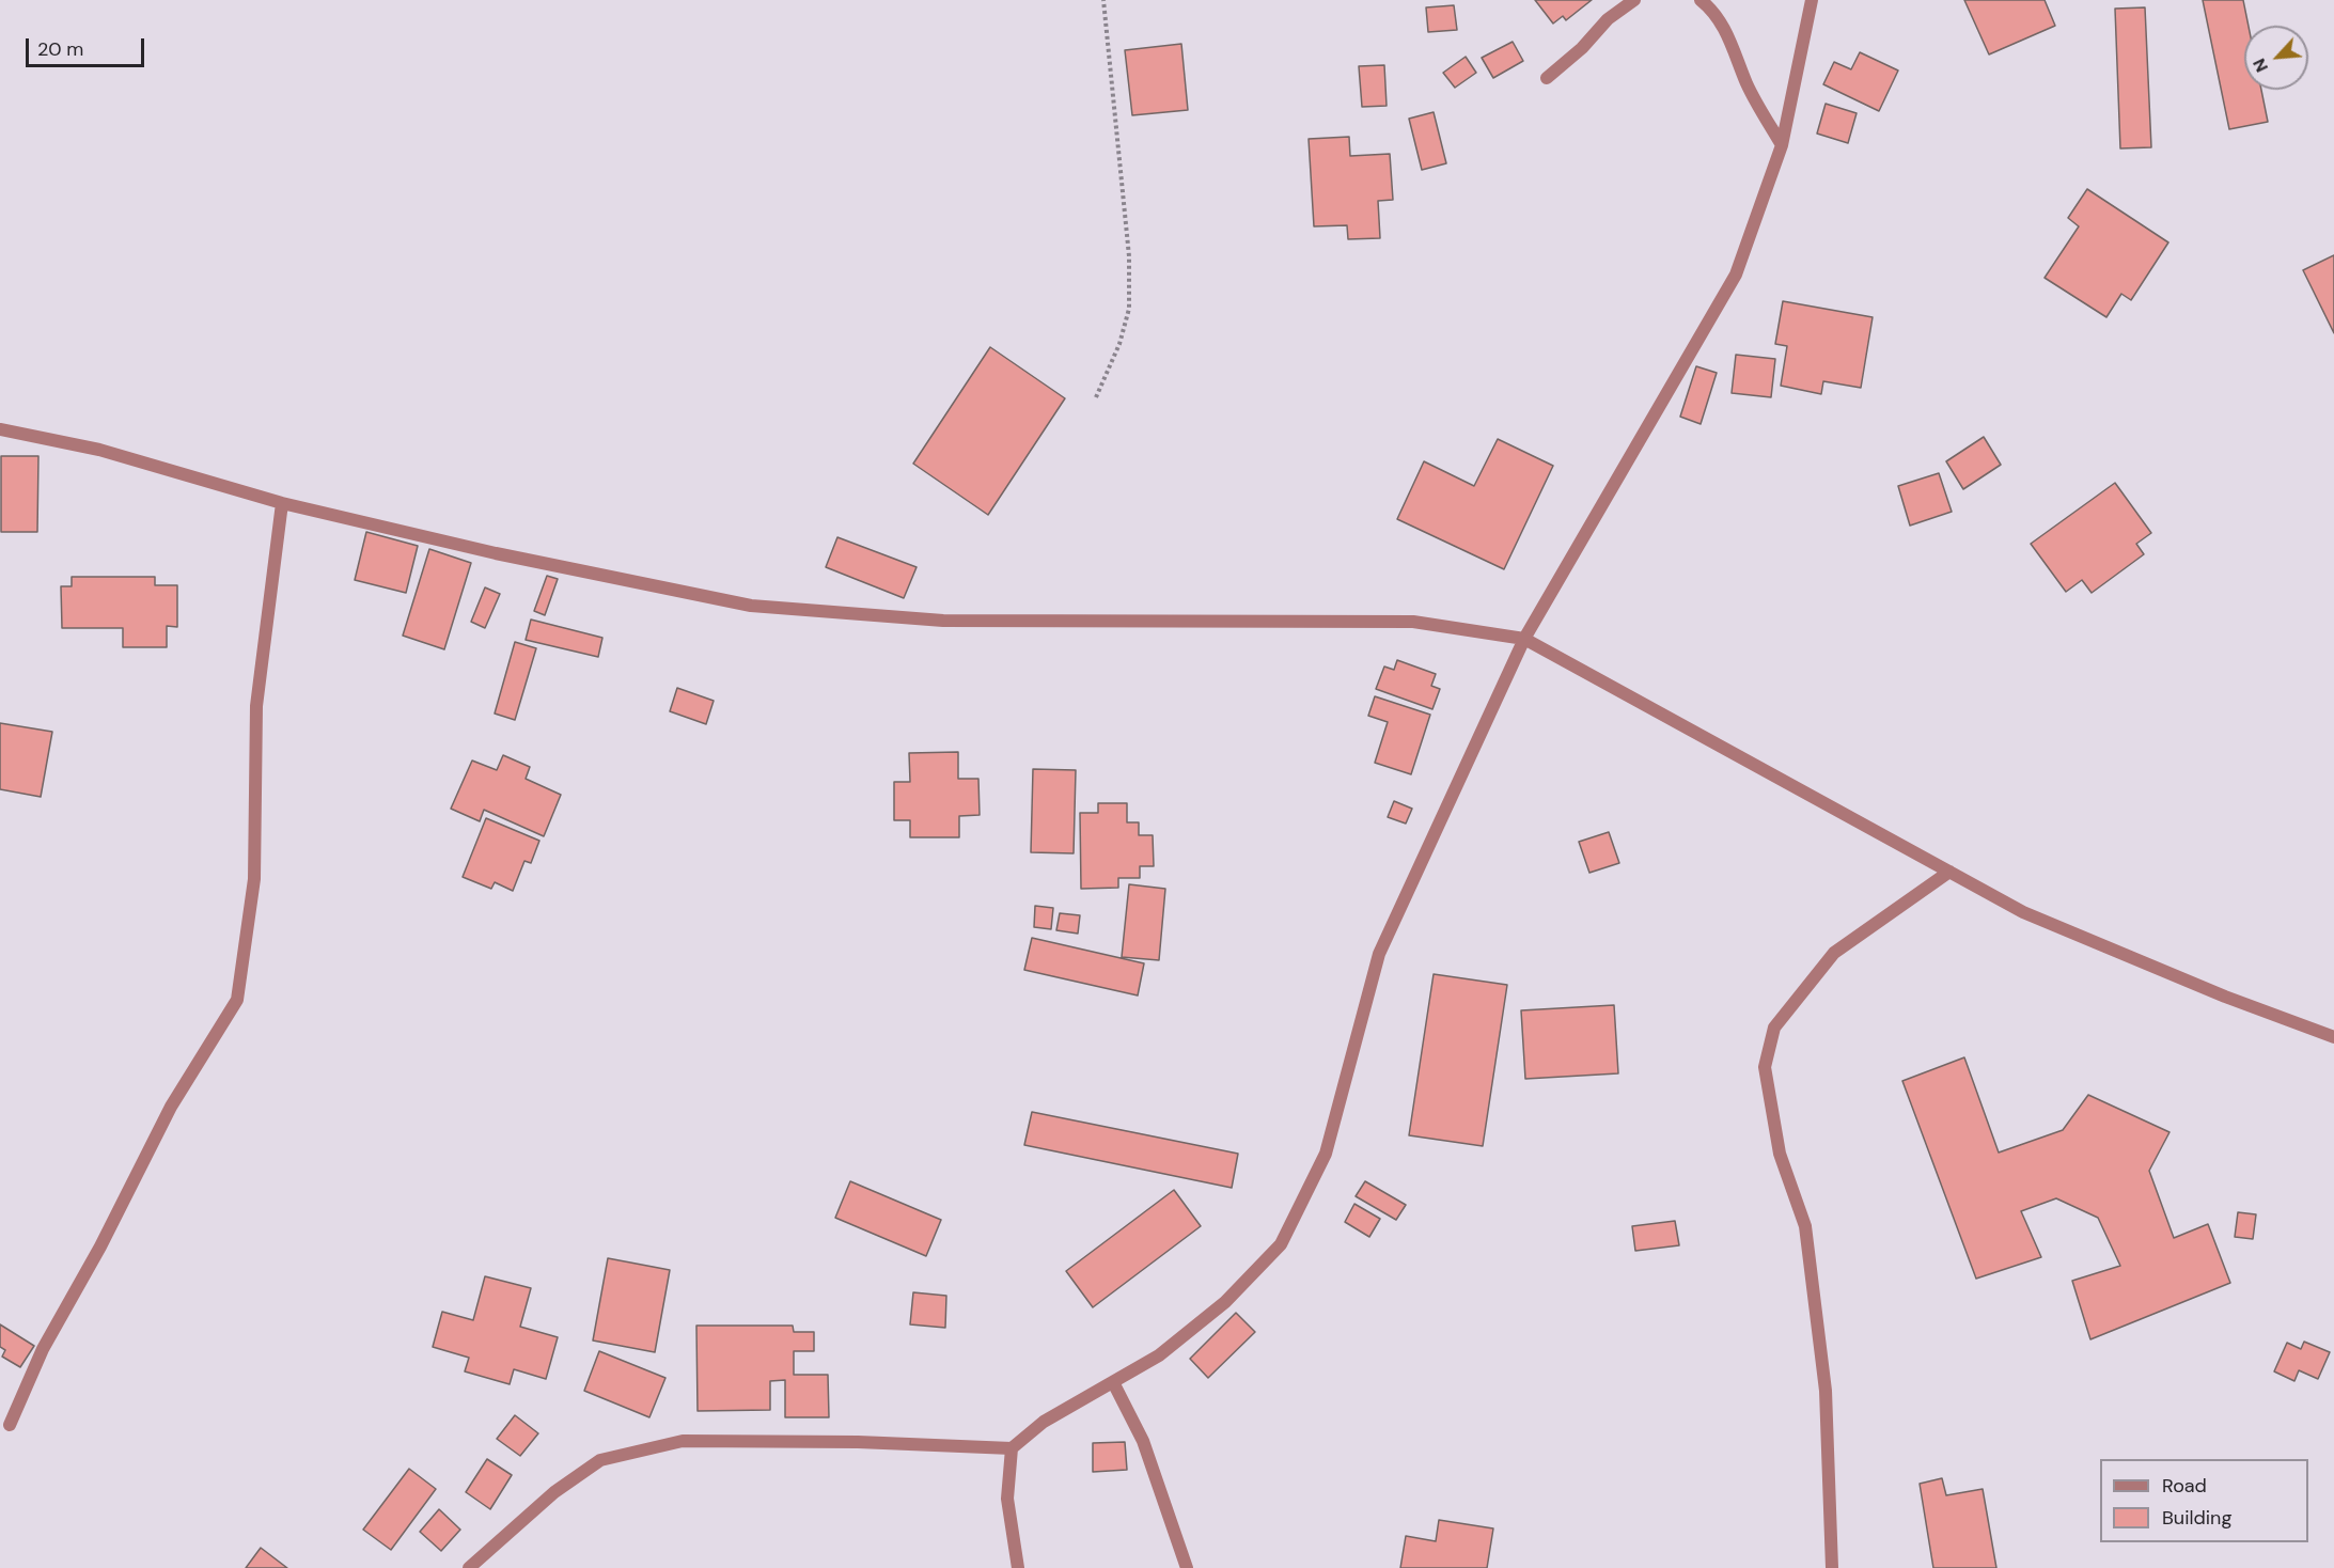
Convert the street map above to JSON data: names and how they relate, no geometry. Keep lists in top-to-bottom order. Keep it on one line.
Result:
{"legend":["Road","Building"],"scale_bar":"20 m","north":"bottom left"}
